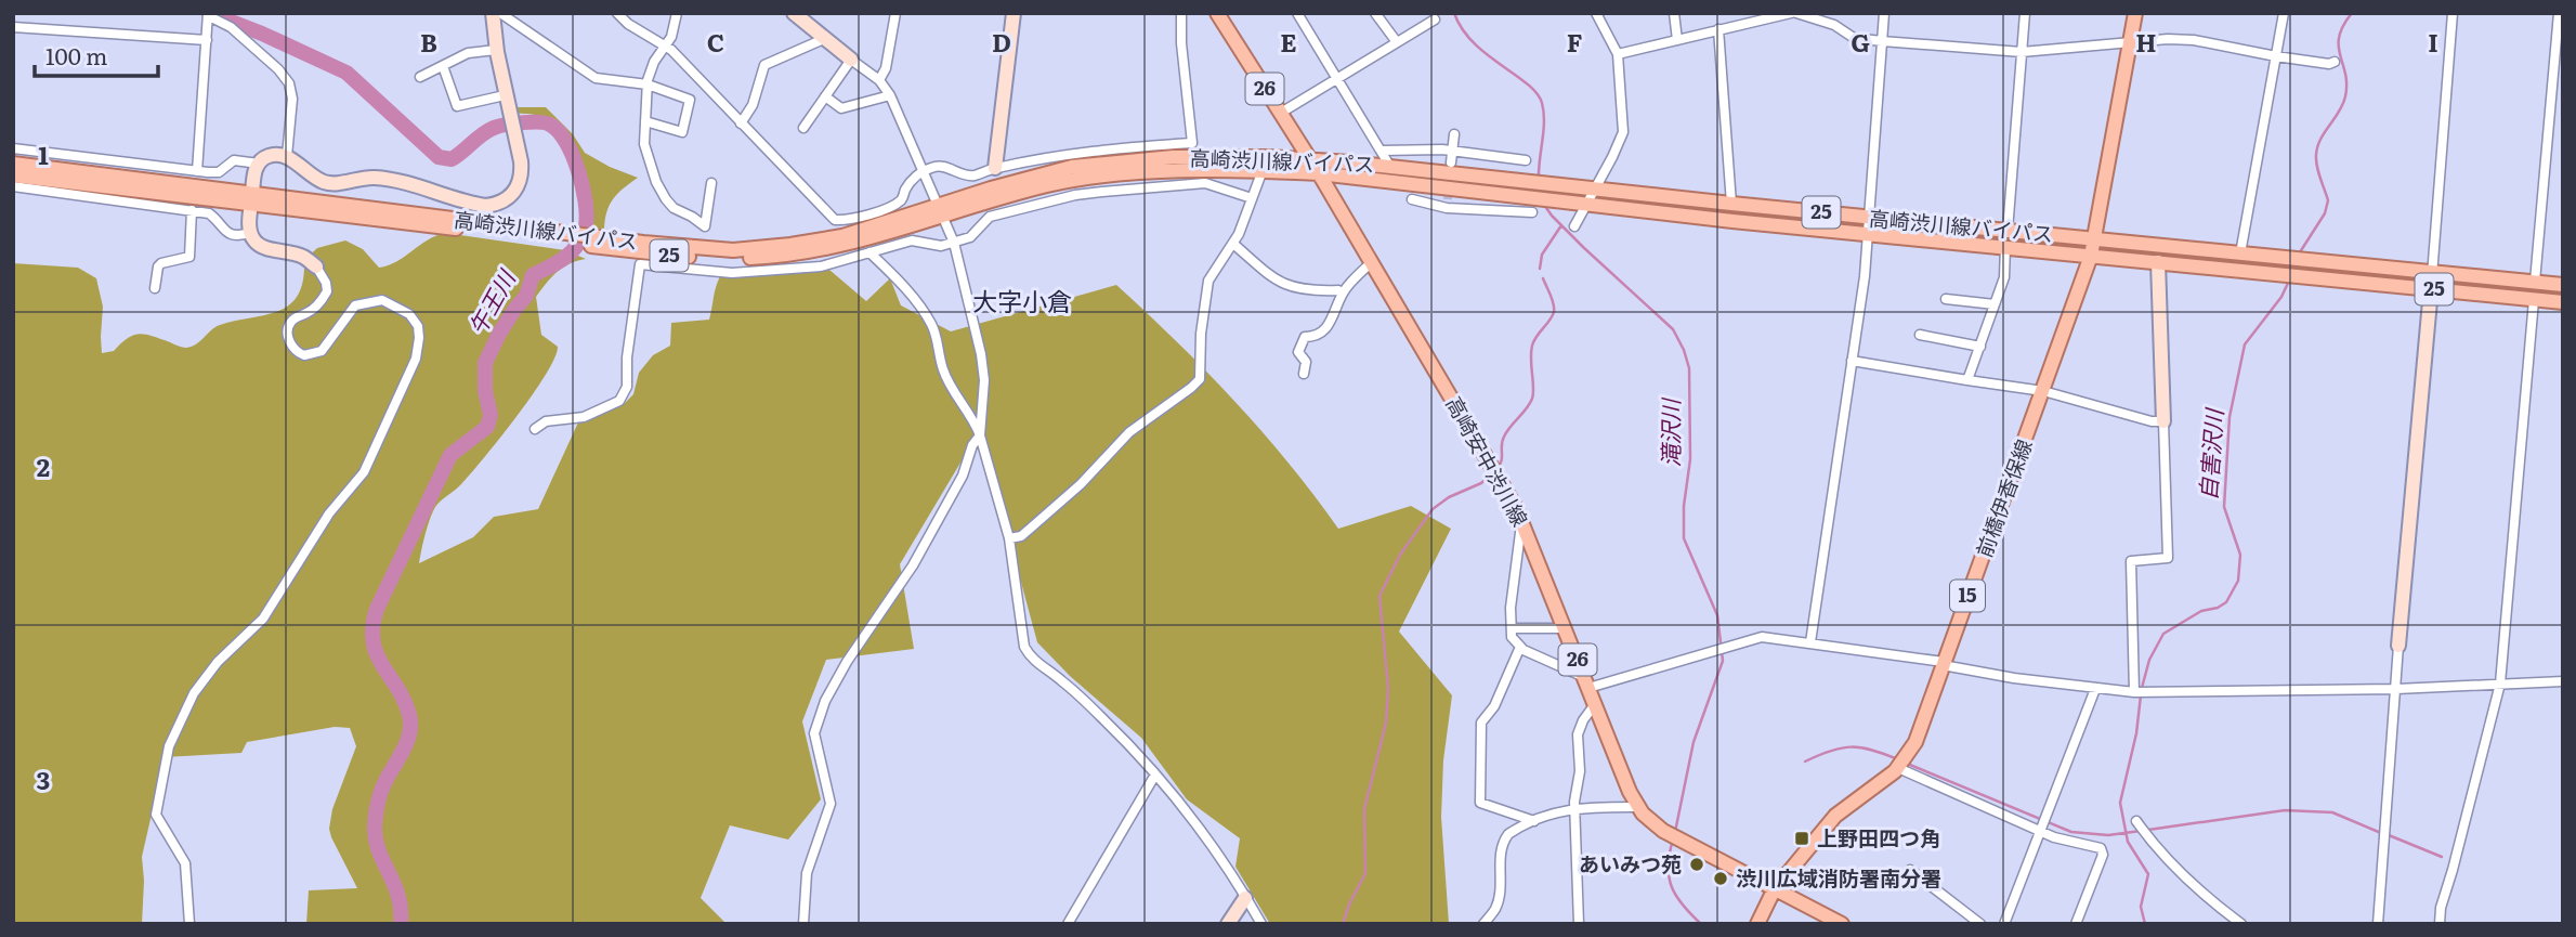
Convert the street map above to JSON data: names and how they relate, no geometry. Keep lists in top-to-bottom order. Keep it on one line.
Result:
{"streets":{"main road":["26","高崎渋川線バイパス","25","高崎安中渋川線","前橋伊香保線","15"]},"crossings":[["高崎渋川線バイパス","高崎安中渋川線"],["高崎渋川線バイパス","前橋伊香保線"],["高崎安中渋川線","前橋伊香保線"]],"districts":["大字小倉"],"water":["午王川","滝沢川","自害沢川"],"places":{"transit":["上野田四つ角"],"other":["あいみつ苑","渋川広域消防署南分署"]},"scale_bar":"100 m","grid":{"columns":["B","C","D","E","F","G","H","I"],"rows":["1","2","3"]}}
